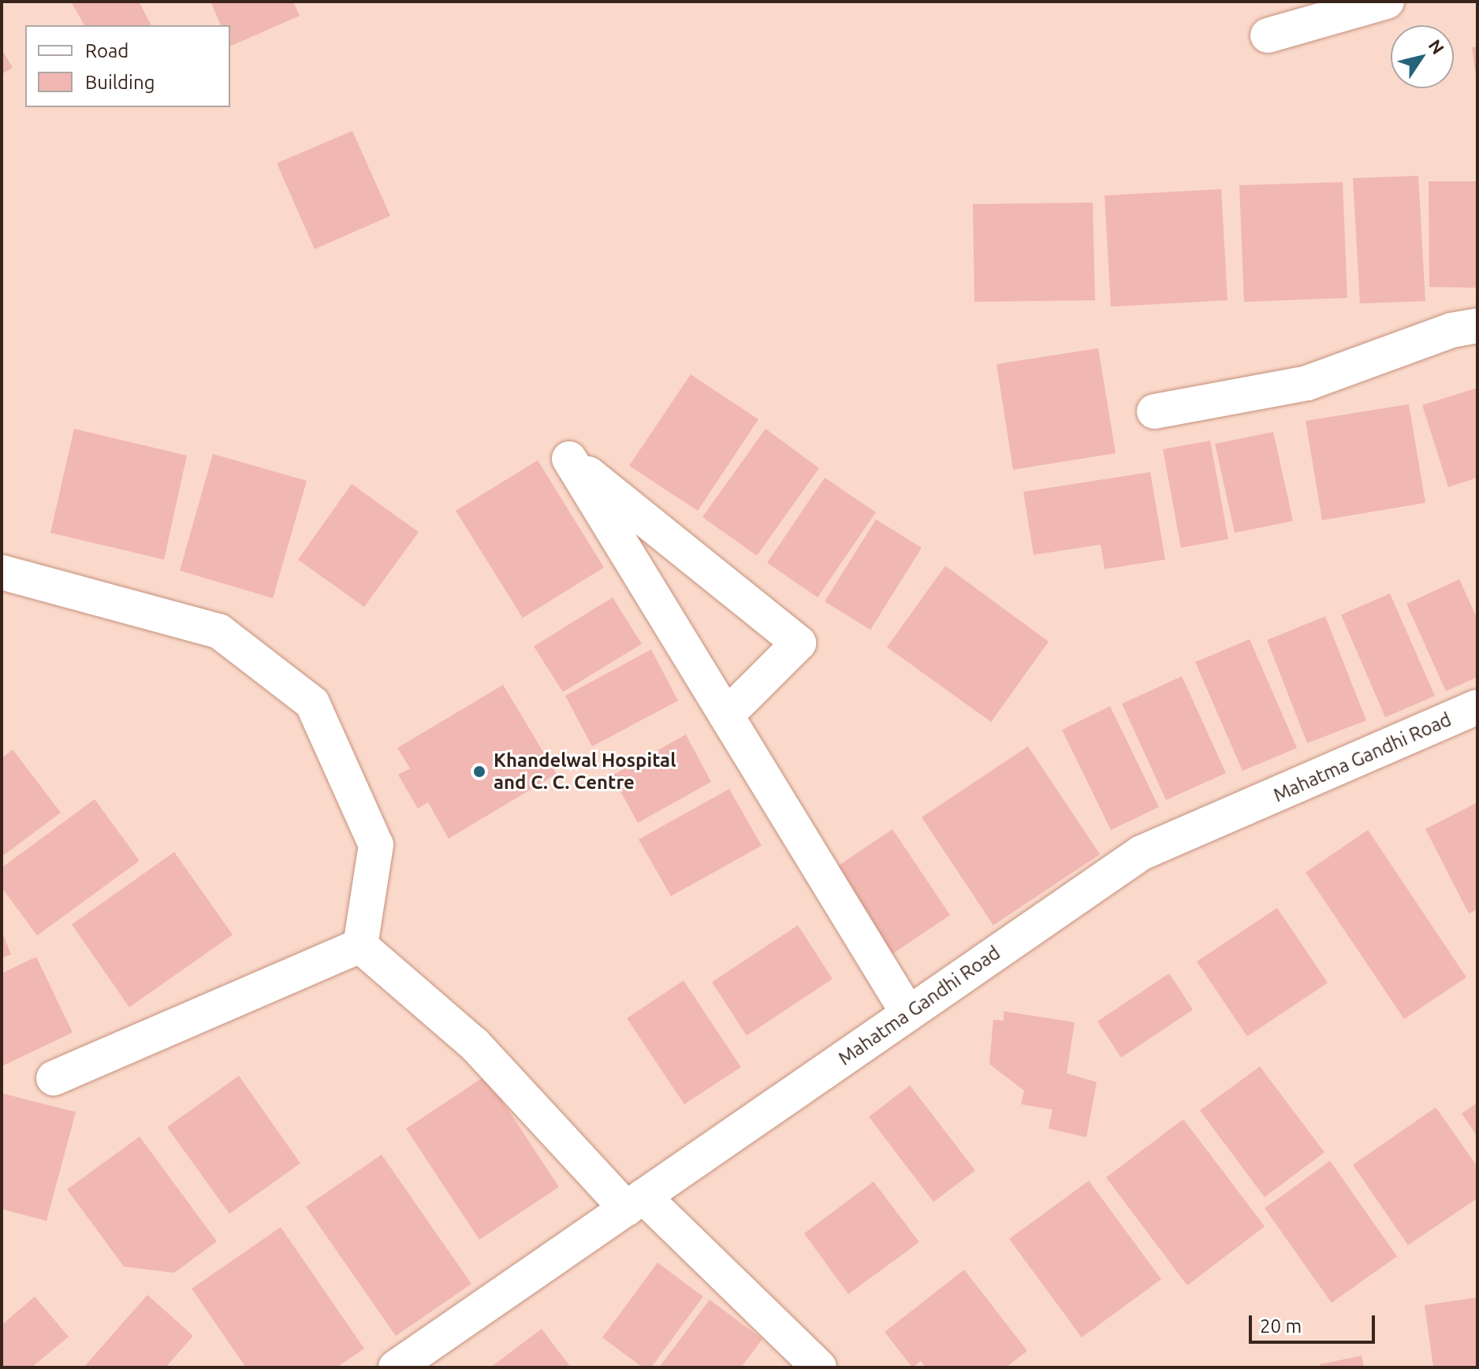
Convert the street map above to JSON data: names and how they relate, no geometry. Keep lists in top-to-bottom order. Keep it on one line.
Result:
{"streets":{"street":["Mahatma Gandhi Road"]},"places":["Khandelwal Hospital and C. C. Centre"],"legend":["Road","Building"],"scale_bar":"20 m","north":"top right"}
